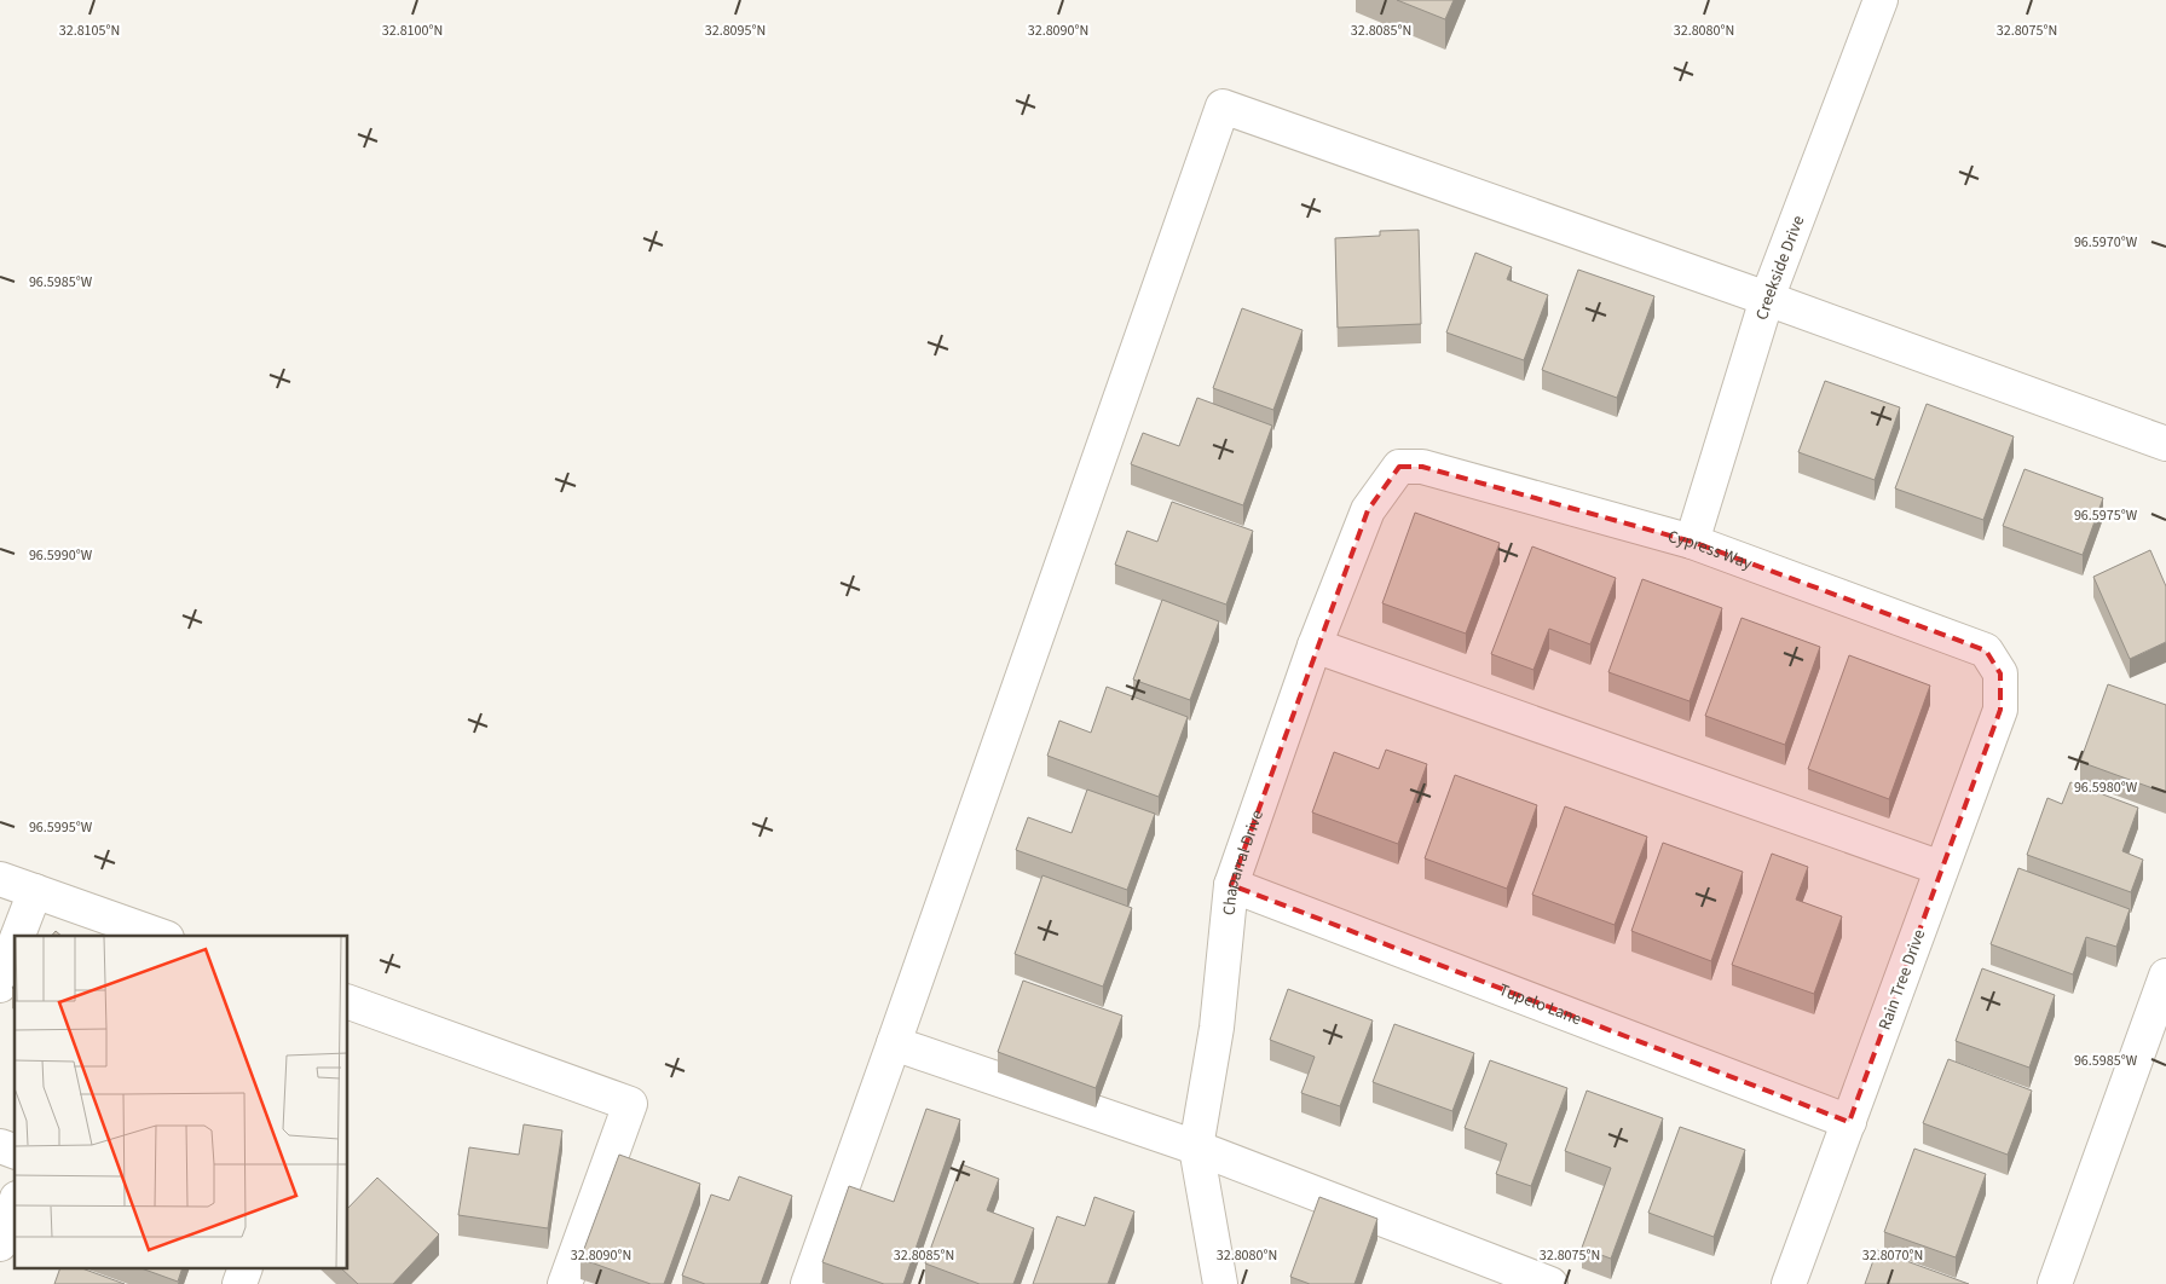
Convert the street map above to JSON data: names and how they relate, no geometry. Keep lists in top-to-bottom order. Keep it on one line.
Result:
{"streets":{"street":["Creekside Drive","Cypress Way","Chaparral Drive","Rain Tree Drive","Tupelo Lane"]},"crossings":[["Creekside Drive","Cypress Way"],["Cypress Way","Chaparral Drive"],["Cypress Way","Rain Tree Drive"],["Chaparral Drive","Tupelo Lane"],["Rain Tree Drive","Tupelo Lane"]],"coordinates":["32.8105°N","32.8100°N","32.8095°N","32.8090°N","32.8085°N","32.8080°N","32.8075°N","96.5970°W","96.5985°W","96.5975°W","96.5990°W","96.5980°W","96.5995°W","32.8070°N"]}
